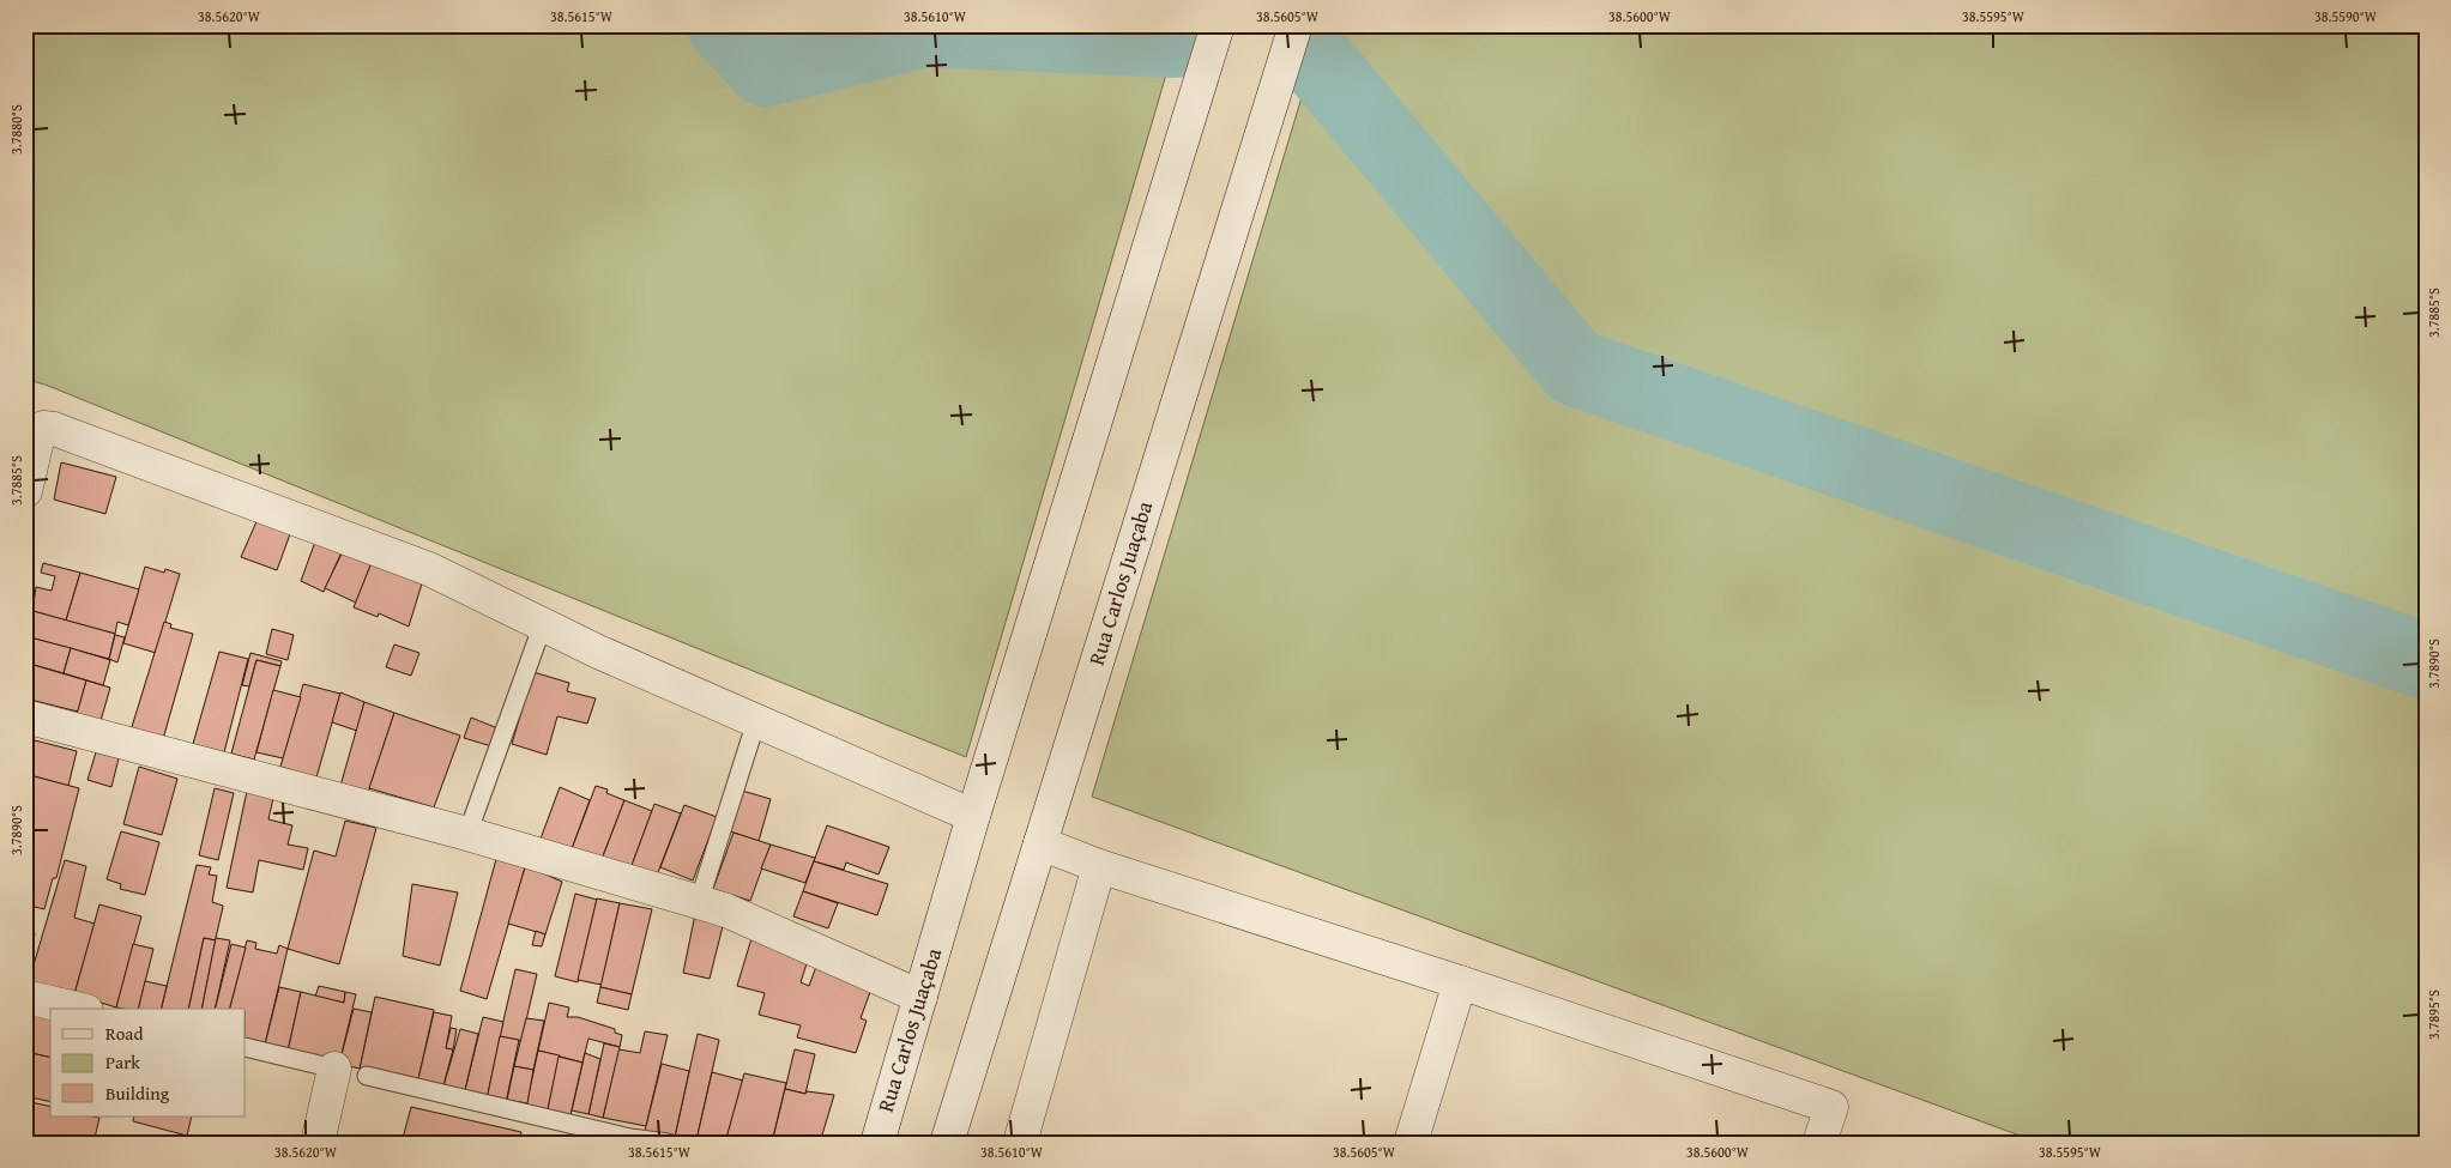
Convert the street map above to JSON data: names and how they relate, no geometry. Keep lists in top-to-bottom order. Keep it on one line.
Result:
{"streets":{"street":["Rua Carlos Juaçaba"]},"legend":["Road","Park","Building"],"coordinates":["38.5620°W","38.5615°W","38.5610°W","38.5605°W","38.5600°W","38.5595°W","38.5590°W","3.7880°S","3.7885°S","3.7890°S","3.7895°S"]}
